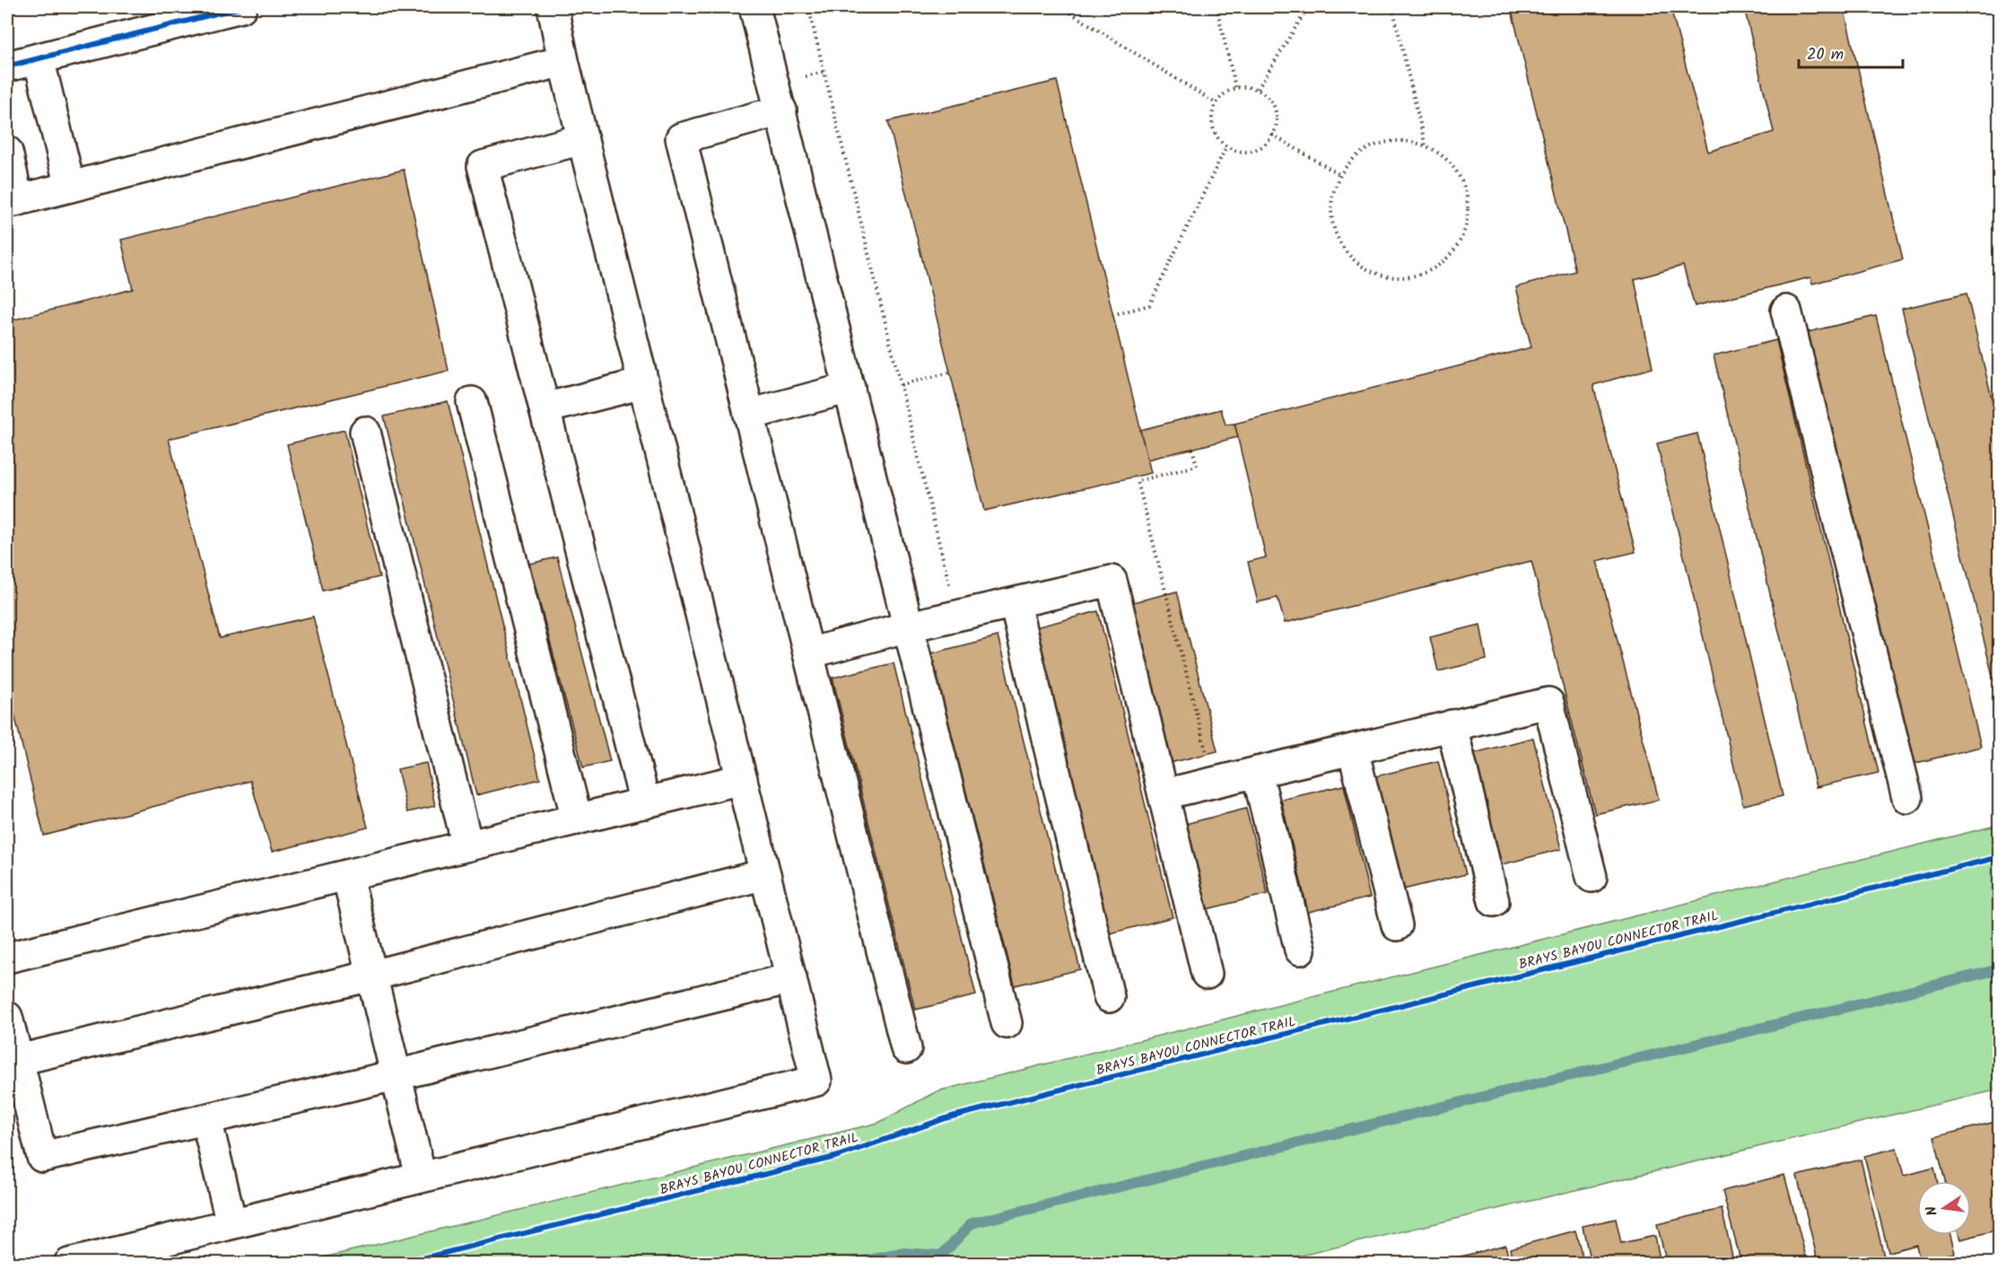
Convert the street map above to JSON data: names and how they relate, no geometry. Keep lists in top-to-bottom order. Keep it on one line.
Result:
{"streets":{"cycle path":["BRAYS BAYOU CONNECTOR TRAIL"]},"scale_bar":"20 m","north":"left"}
